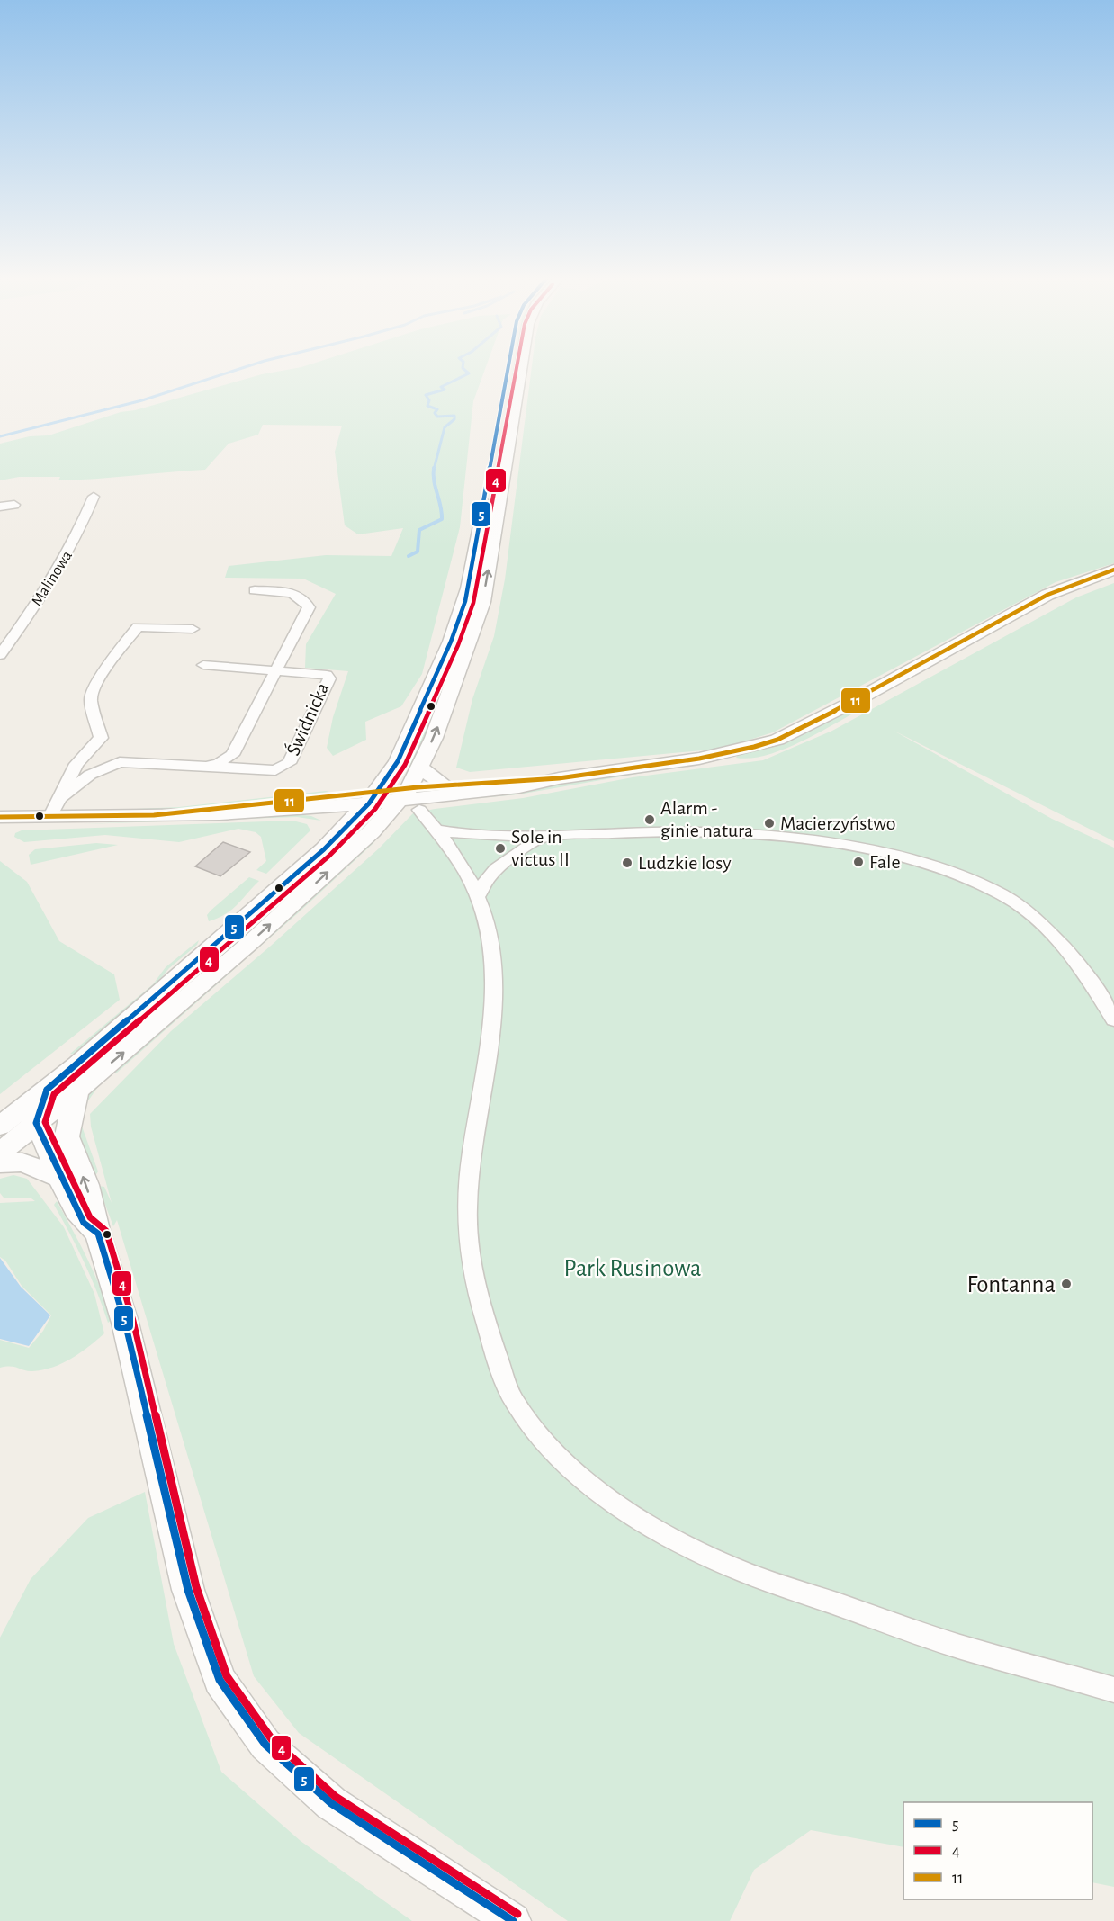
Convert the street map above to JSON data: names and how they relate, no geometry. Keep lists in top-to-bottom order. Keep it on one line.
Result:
{"streets":{"street":["Malinowa","Świdnicka"]},"parks":["Park Rusinowa"],"places":["Alarm - ginie natura","Macierzyństwo","Sole in victus II","Fale","Ludzkie losy","Fontanna"],"lines":["transit line 5","transit line 4","transit line 11"],"legend":["5","4","11"]}
